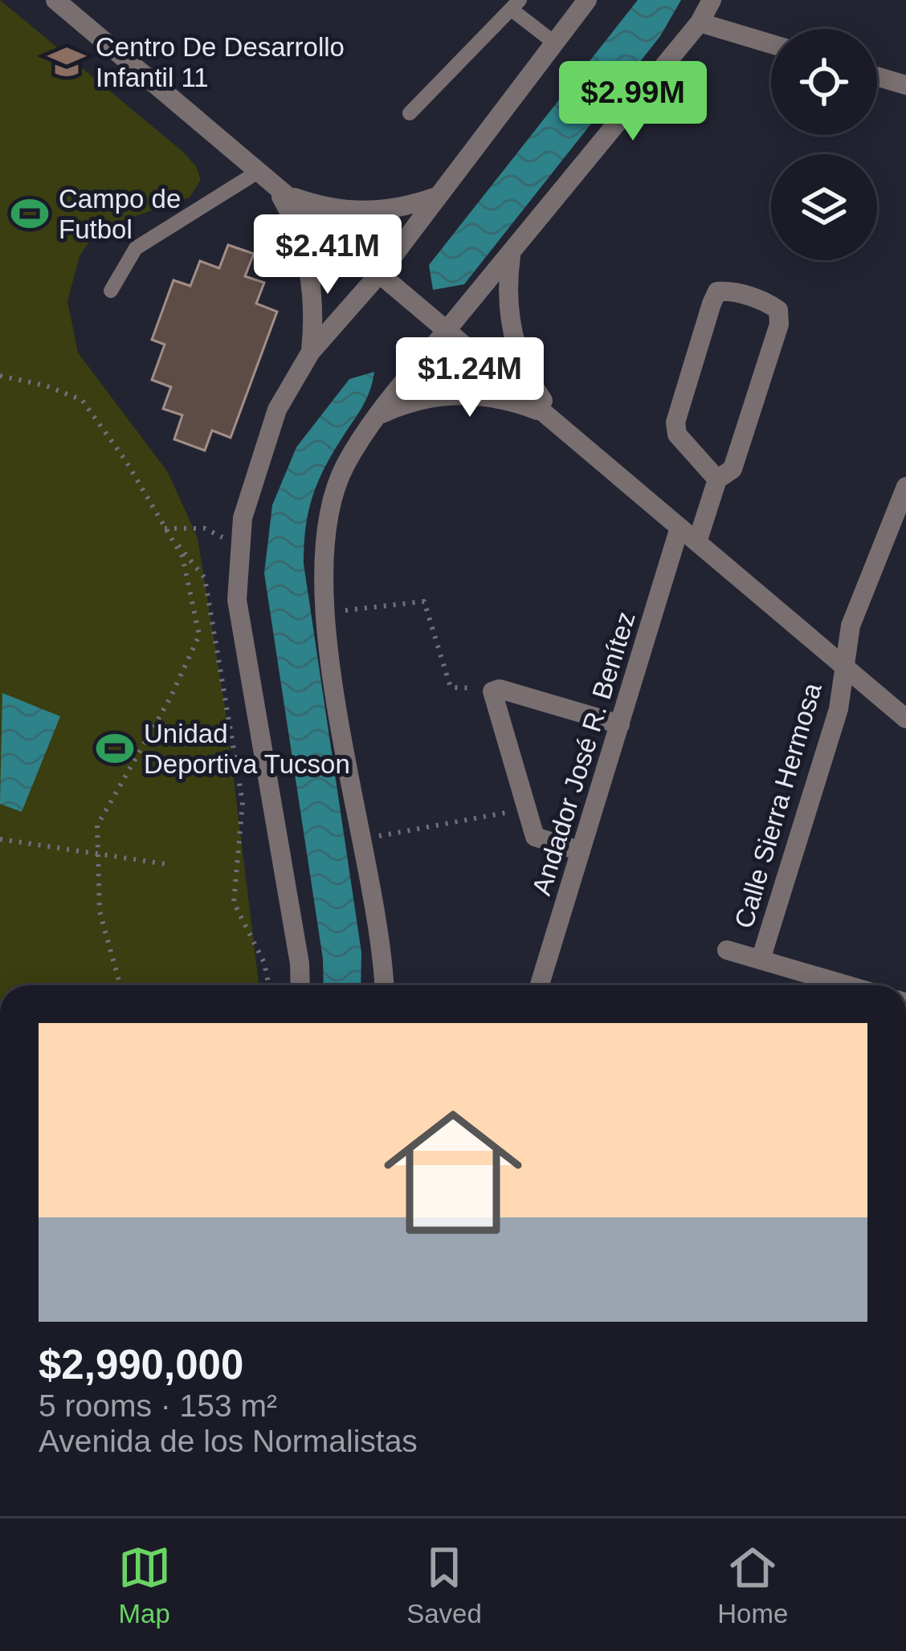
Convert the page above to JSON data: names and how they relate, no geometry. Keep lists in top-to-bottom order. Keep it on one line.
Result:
{"streets":{"street":["Andador José R. Benítez","Calle Sierra Hermosa"]},"places":{"school or university":["Centro De Desarrollo Infantil 11"],"sports":["Campo de Futbol","Unidad Deportiva Tucson"]},"page":{"price":["$2.99M","$2.41M","$1.24M"],"list":[{"name":"$2,990,000","note":"5 rooms · 153 m² · Avenida de los Normalistas"}],"tabs":["Map","Saved","Home"]}}
